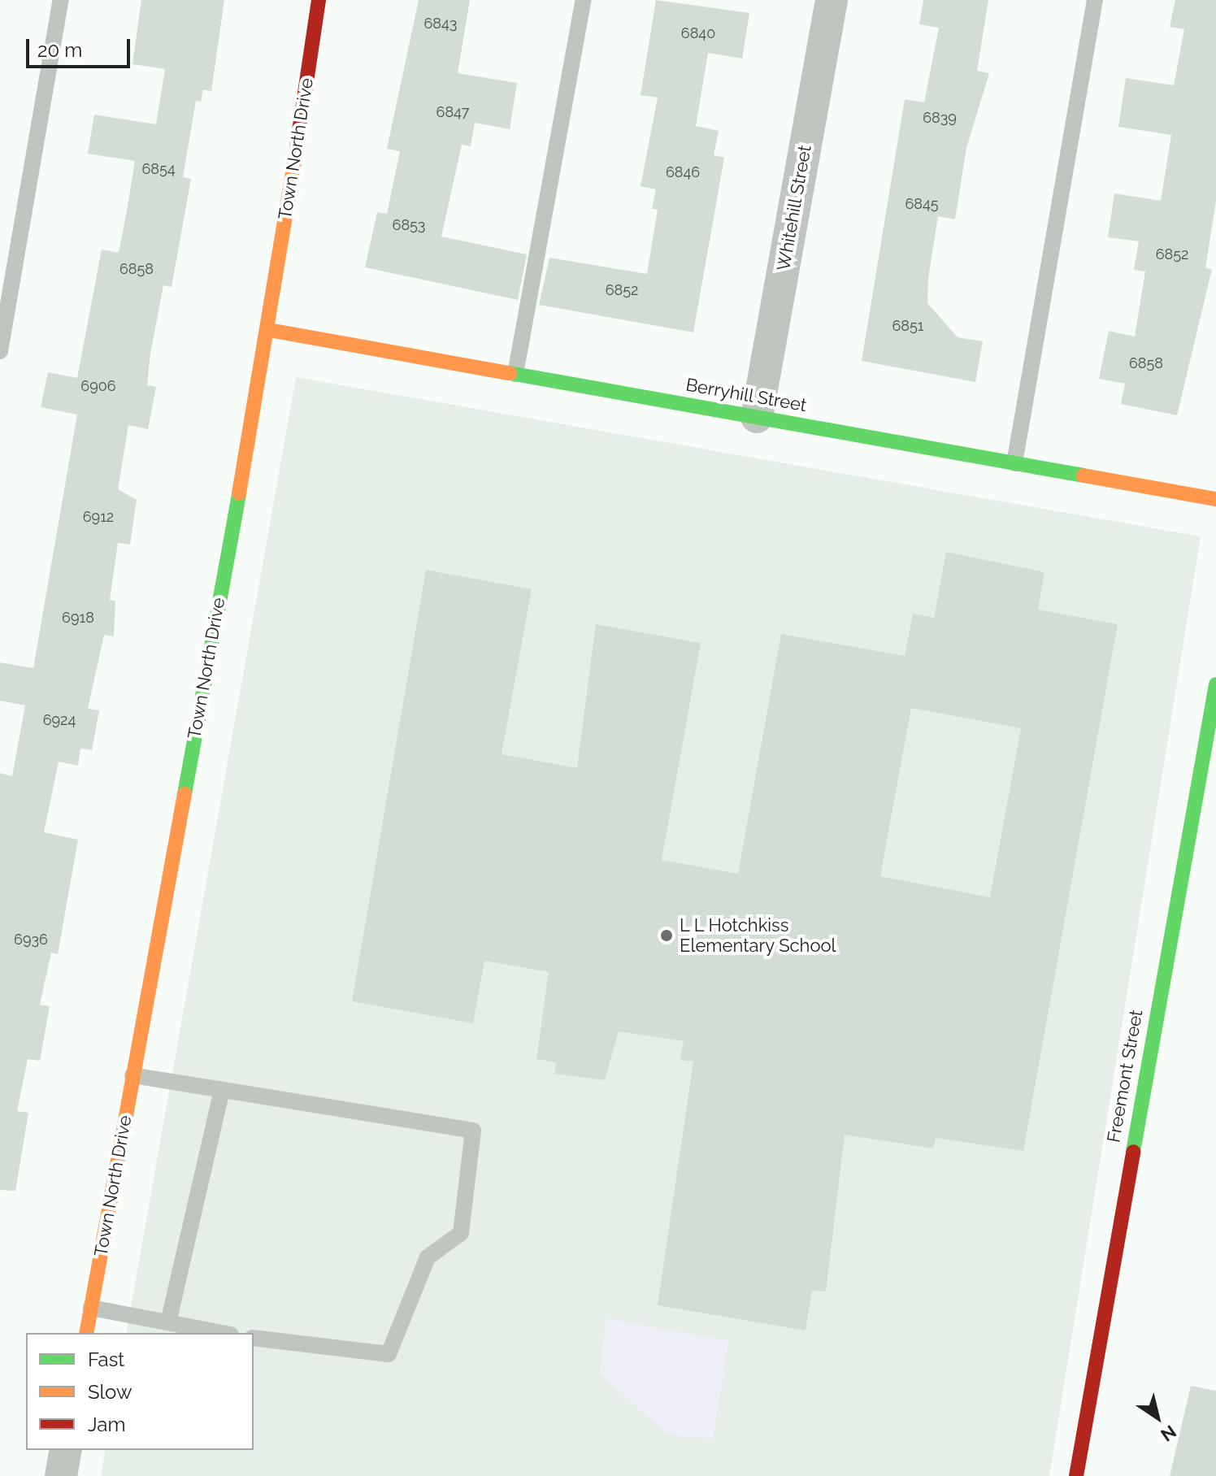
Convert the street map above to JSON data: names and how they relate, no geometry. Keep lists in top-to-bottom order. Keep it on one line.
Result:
{"streets":{"street":["Town North Drive","Whitehill Street","Berryhill Street","Freemont Street"]},"crossings":[["Town North Drive","Berryhill Street"],["Whitehill Street","Berryhill Street"]],"places":["L L Hotchkiss Elementary School"],"house_numbers":["6843","6840","6847","6839","6854","6846","6845","6853","6852","6858","6852","6851","6858","6906","6912","6918","6924","6936"],"legend":["Fast","Slow","Jam"],"scale_bar":"20 m","north":"bottom right"}
